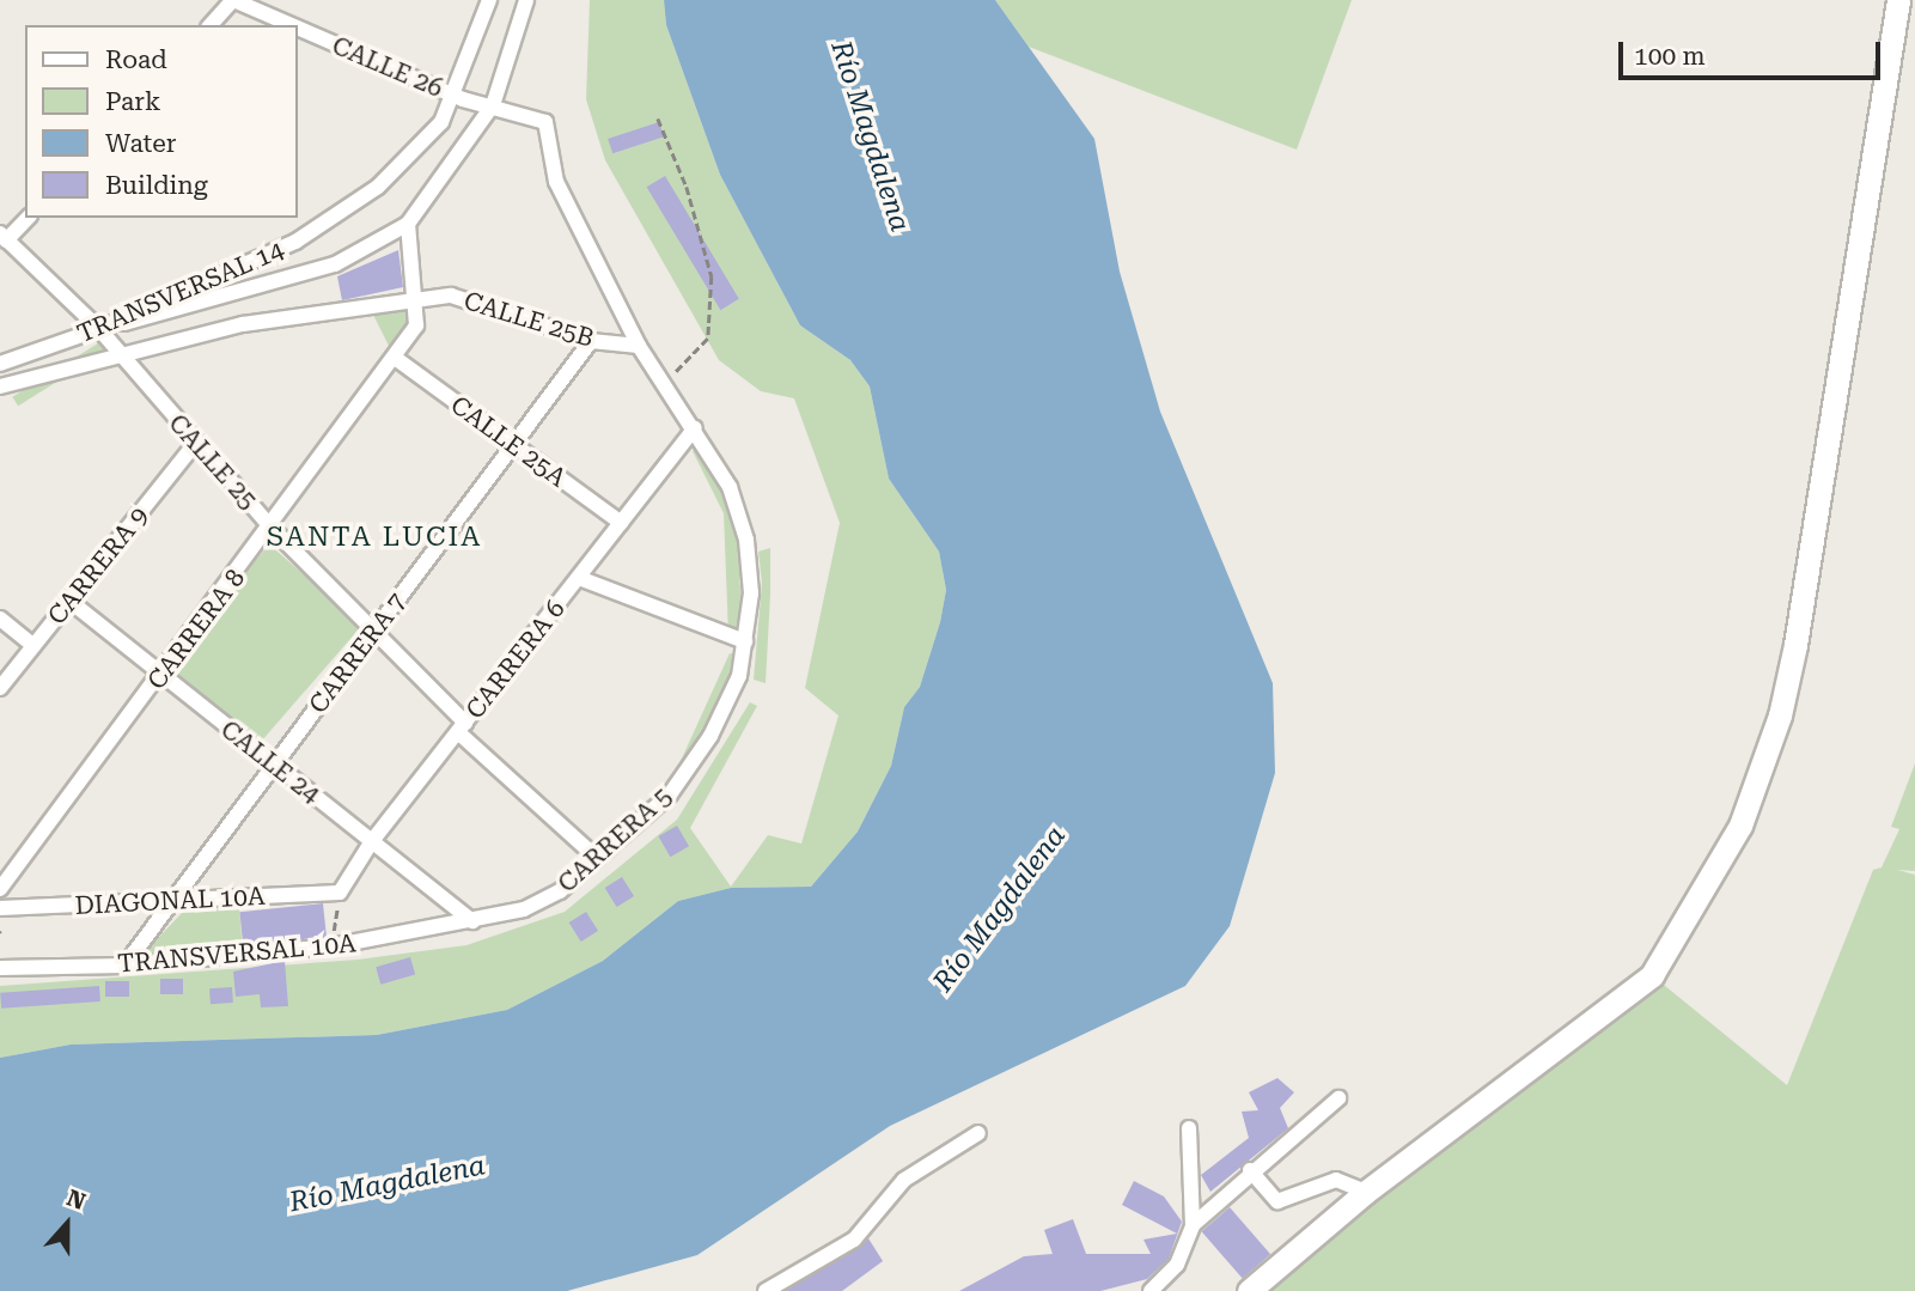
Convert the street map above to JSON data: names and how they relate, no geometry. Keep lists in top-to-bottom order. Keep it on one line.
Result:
{"streets":{"street":["CALLE 26","TRANSVERSAL 14","CALLE 25B","CALLE 25A","CALLE 25","CARRERA 9","CARRERA 8","CARRERA 7","CARRERA 6","CALLE 24","CARRERA 5","DIAGONAL 10A","TRANSVERSAL 10A"]},"crossings":[["CALLE 26","TRANSVERSAL 14"],["CALLE 26","CARRERA 5"],["TRANSVERSAL 14","CALLE 25B"],["TRANSVERSAL 14","CALLE 25"],["TRANSVERSAL 14","CARRERA 8"],["CALLE 25B","CARRERA 8"],["CALLE 25B","CARRERA 7"],["CALLE 25B","CARRERA 5"],["CALLE 25A","CARRERA 8"],["CALLE 25A","CARRERA 7"],["CALLE 25A","CARRERA 6"],["CALLE 25","CARRERA 9"],["CALLE 25","CARRERA 8"],["CALLE 25","CARRERA 7"],["CALLE 25","CARRERA 6"],["CALLE 25","CARRERA 5"],["CARRERA 9","CALLE 24"],["CARRERA 8","CALLE 24"],["CARRERA 7","CALLE 24"],["CARRERA 7","DIAGONAL 10A"],["CARRERA 7","TRANSVERSAL 10A"],["CARRERA 6","CALLE 24"],["CARRERA 6","CARRERA 5"],["CARRERA 6","DIAGONAL 10A"],["CALLE 24","CARRERA 5"],["CALLE 24","TRANSVERSAL 10A"],["CARRERA 5","TRANSVERSAL 10A"]],"districts":["SANTA LUCIA"],"water":["Río Magdalena"],"legend":["Road","Park","Water","Building"],"scale_bar":"100 m","north":"top"}
